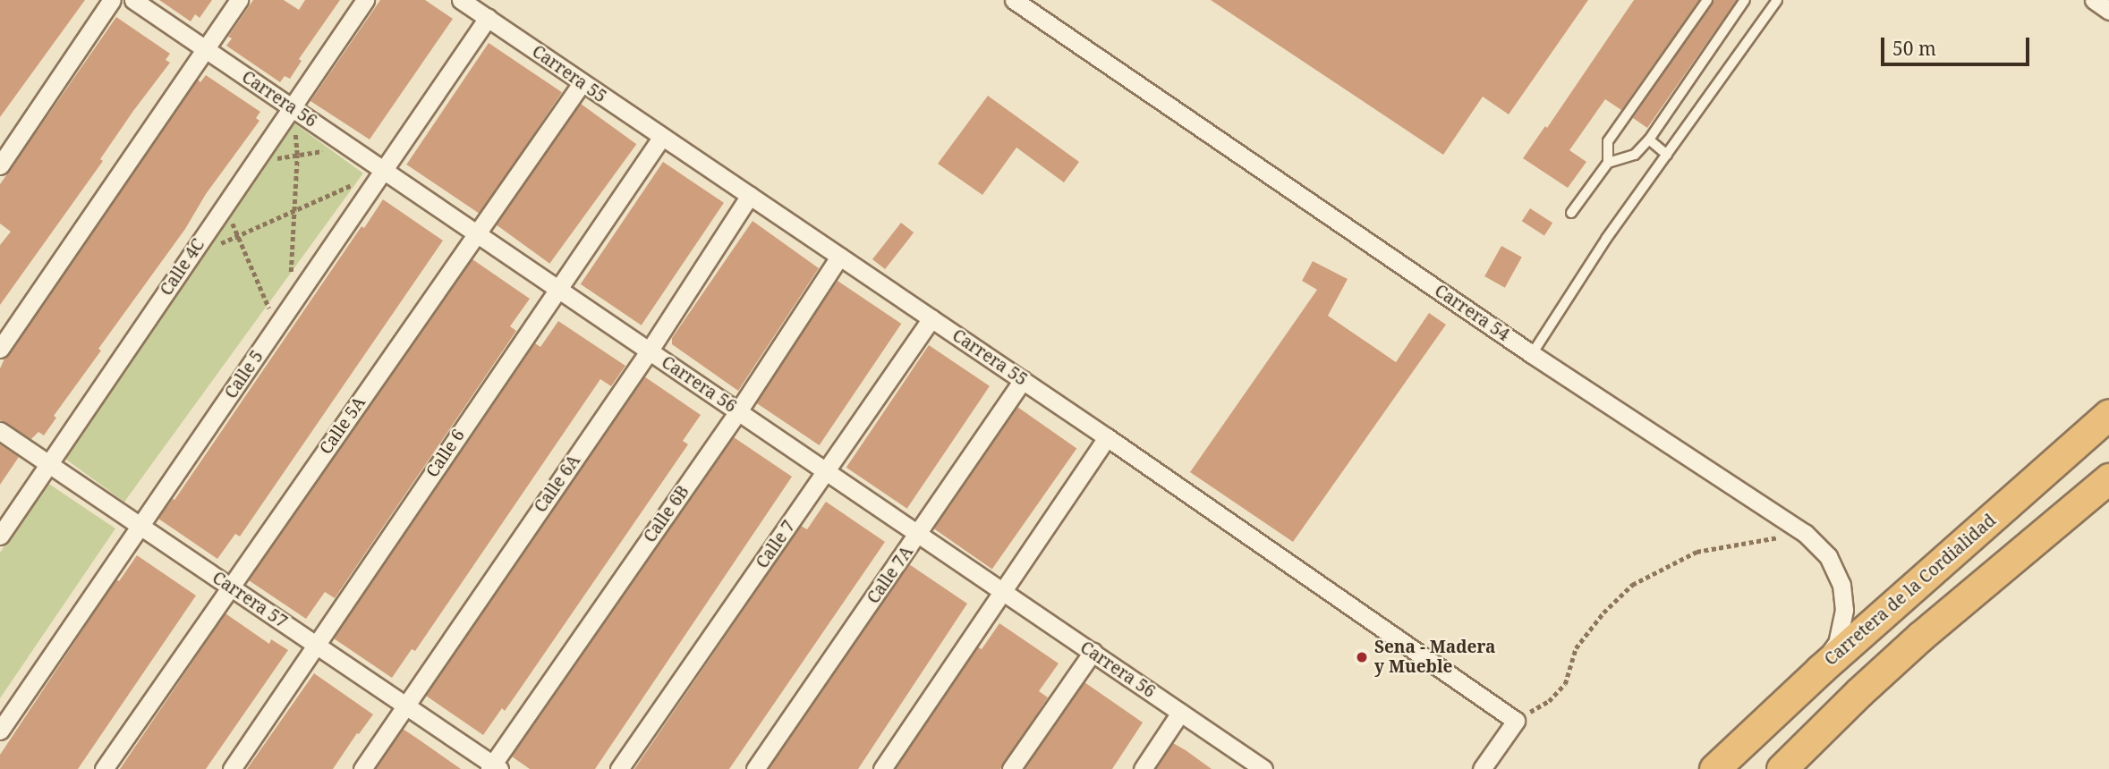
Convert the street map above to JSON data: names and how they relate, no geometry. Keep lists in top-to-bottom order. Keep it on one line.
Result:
{"streets":{"highway":["Carretera de la Cordialidad"],"street":["Carrera 55","Carrera 56","Calle 4C","Carrera 54","Calle 5","Calle 5A","Calle 6","Calle 6A","Calle 6B","Calle 7","Calle 7A","Carrera 57"]},"crossings":[["Carrera 55","Calle 5"],["Carrera 55","Calle 5A"],["Carrera 55","Calle 6"],["Carrera 55","Calle 6A"],["Carrera 55","Calle 6B"],["Carrera 55","Calle 7"],["Carrera 55","Calle 7A"],["Carrera 56","Calle 4C"],["Carrera 56","Calle 5"],["Carrera 56","Calle 5A"],["Carrera 56","Calle 6"],["Carrera 56","Calle 6A"],["Carrera 56","Calle 6B"],["Carrera 56","Calle 7"],["Carrera 56","Calle 7A"],["Calle 4C","Carrera 57"],["Carrera 54","Carretera de la Cordialidad"],["Calle 5","Carrera 57"],["Calle 5A","Carrera 57"],["Calle 6","Carrera 57"],["Calle 6A","Carrera 57"],["Calle 6B","Carrera 57"]],"places":["Sena - Madera y Mueble"],"scale_bar":"50 m"}
